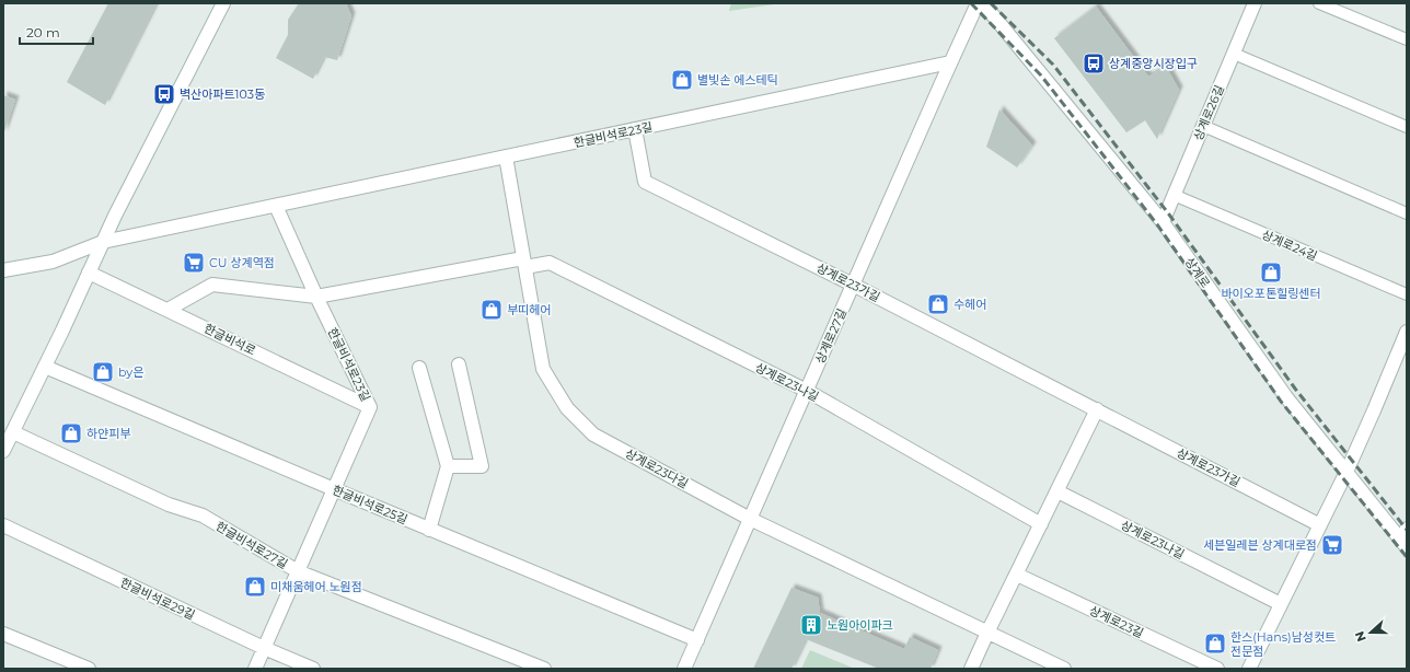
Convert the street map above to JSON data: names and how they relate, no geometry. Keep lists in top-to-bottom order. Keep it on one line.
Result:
{"streets":{"street":["상계로26길","한글비석로23길","상계로","상계로23가길","상계로27길","한글비석로","상계로23나길","상계로23다길","한글비석로25길","한글비석로27길","한글비석로29길","상계로23길"],"lane":["상계로24길"]},"crossings":[["상계로26길","상계로24길"],["상계로26길","상계로"],["한글비석로23길","상계로23가길"],["한글비석로23길","상계로27길"],["한글비석로23길","한글비석로"],["한글비석로23길","상계로23나길"],["한글비석로23길","상계로23다길"],["한글비석로23길","한글비석로25길"],["한글비석로23길","한글비석로27길"],["한글비석로23길","한글비석로29길"],["상계로23가길","상계로27길"],["상계로27길","상계로23나길"],["상계로27길","상계로23다길"],["상계로27길","한글비석로25길"],["한글비석로","상계로23나길"],["상계로23나길","상계로23다길"]],"places":{"bus stop":["상계중앙시장입구","벽산아파트103동"],"shop":["별빛손 에스테틱","바이오포톤힐링센터","수헤어","부띠헤어","by은","하얀피부","미채움헤어 노원점","한스(Hans)남성컷트 전문점"],"supermarket":["CU 상계역점","세븐일레븐 상계대로점"],"building":["노원아이파크"]},"scale_bar":"20 m","north":"left"}
